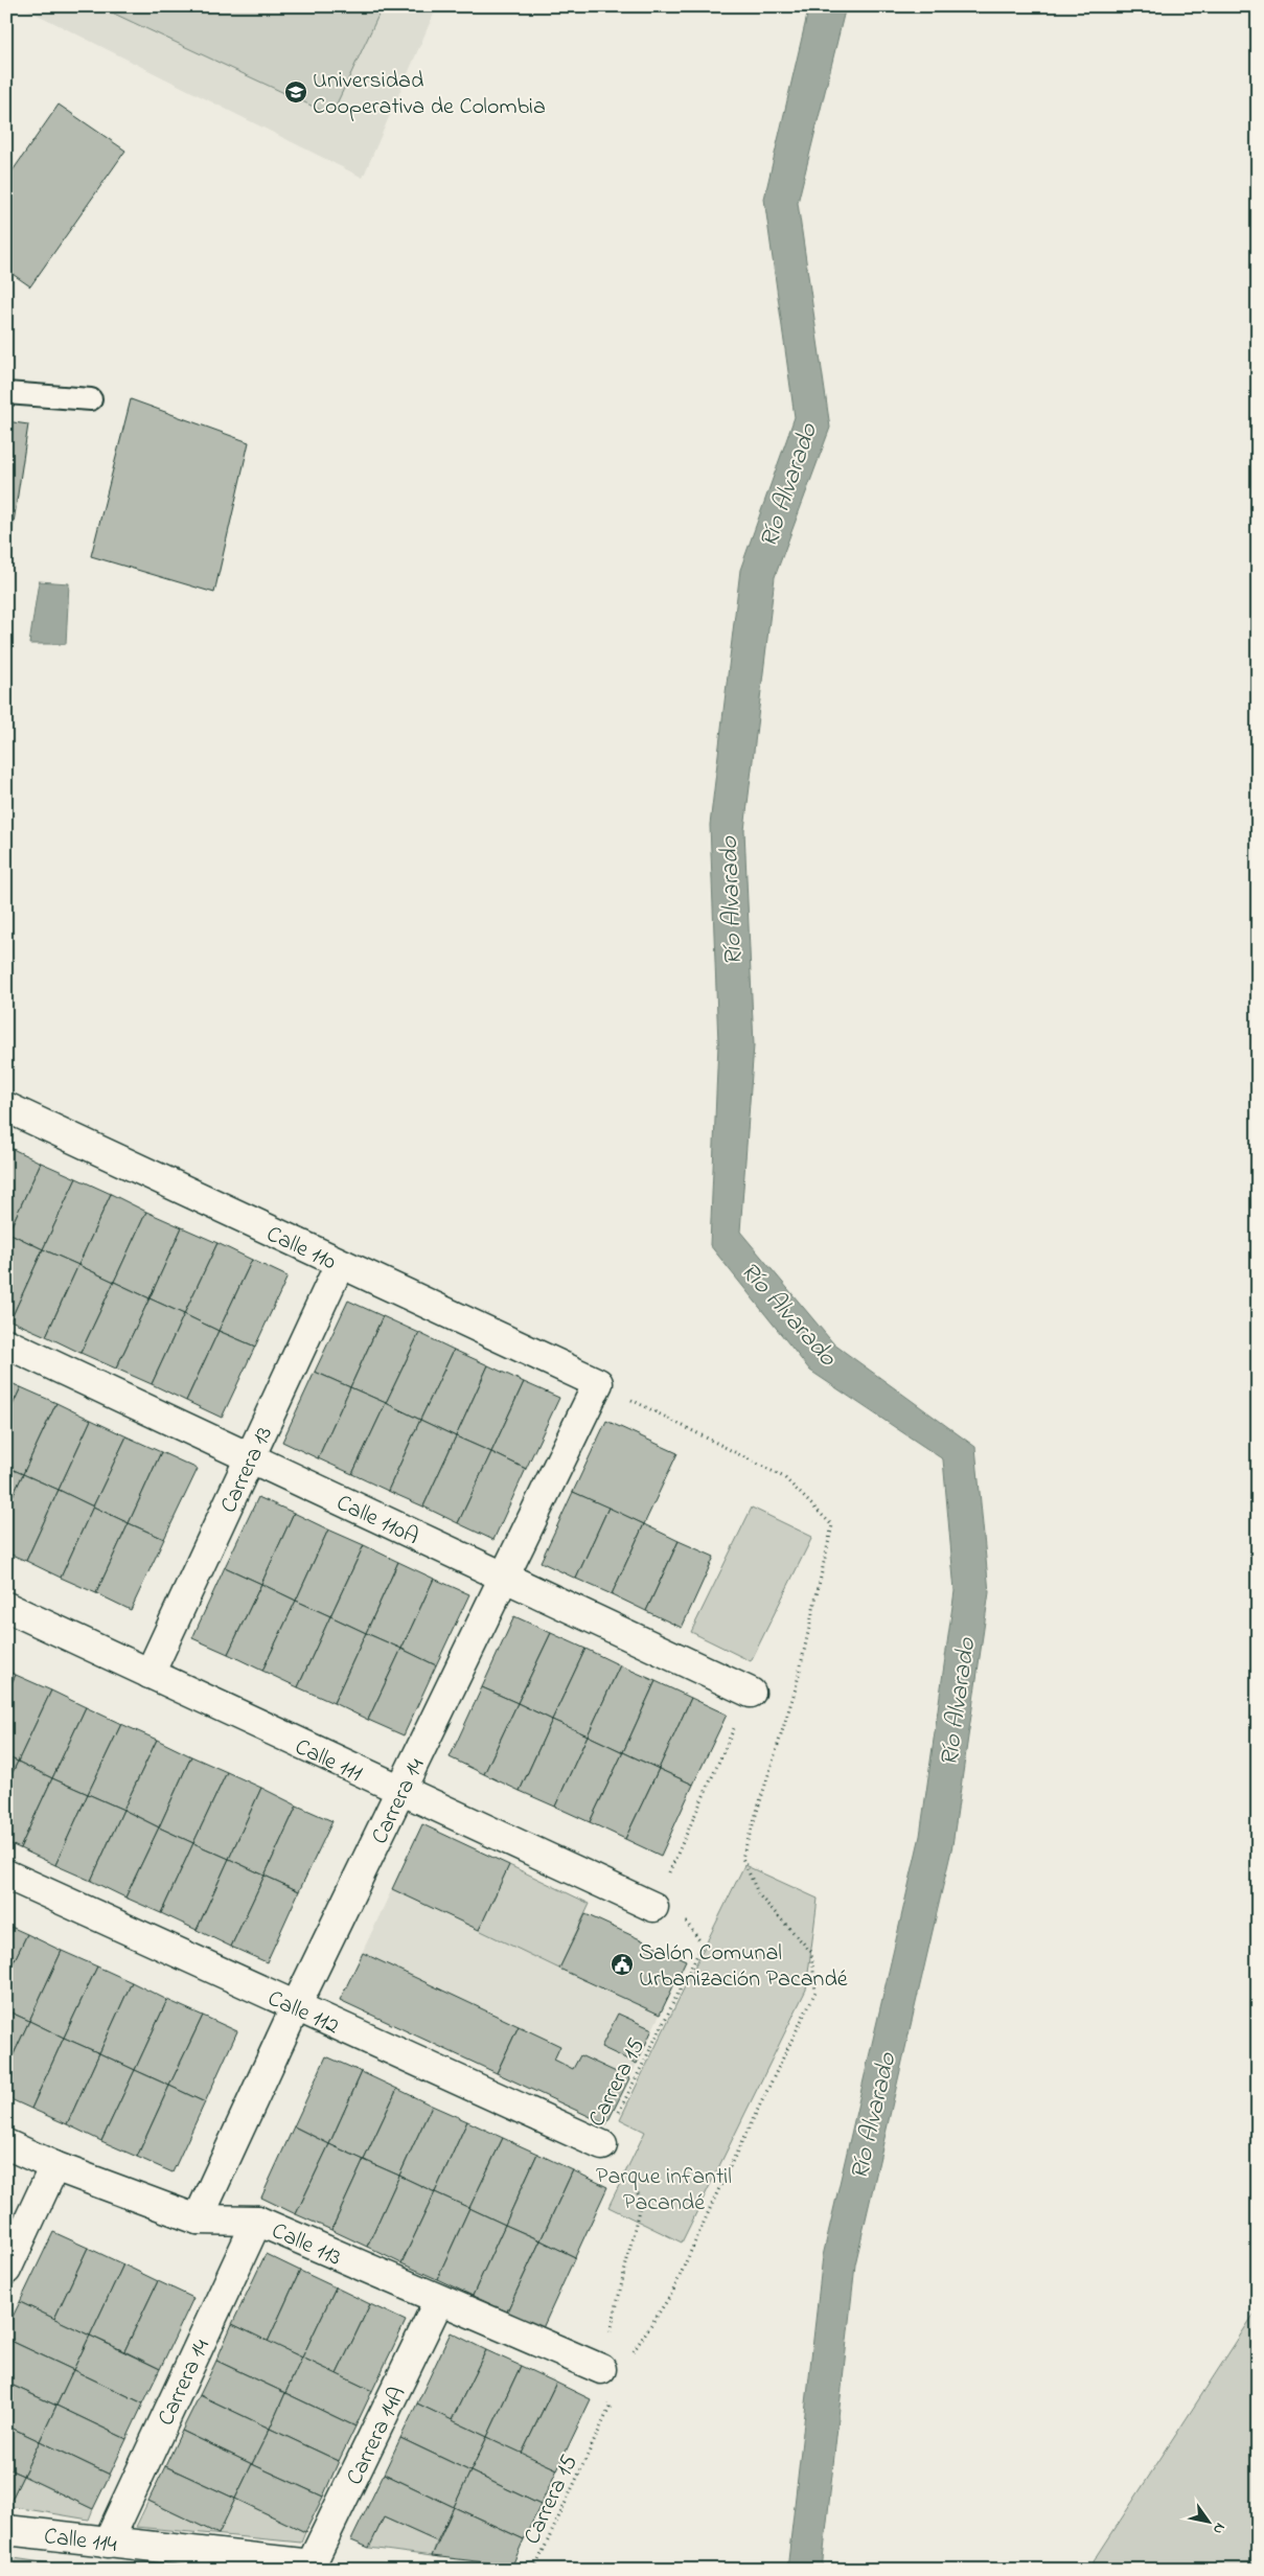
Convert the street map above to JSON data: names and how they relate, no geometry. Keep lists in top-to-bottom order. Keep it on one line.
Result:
{"streets":{"street":["Calle 110","Carrera 13","Calle 110A","Calle 111","Carrera 14","Calle 112","Calle 113","Carrera 14A","Calle 114"],"path":["Carrera 15"]},"crossings":[["Calle 110","Carrera 13"],["Calle 110","Carrera 14"],["Carrera 13","Calle 110A"],["Carrera 13","Calle 111"],["Calle 110A","Carrera 14"],["Calle 111","Carrera 14"],["Calle 111","Carrera 15"],["Carrera 14","Calle 112"],["Carrera 14","Calle 113"],["Carrera 14","Calle 114"],["Calle 112","Carrera 15"],["Carrera 15","Calle 113"],["Calle 113","Carrera 14A"],["Carrera 14A","Calle 114"]],"water":["Río Alvarado"],"parks":["Parque infantil Pacandé"],"places":{"school or university":["Universidad Cooperativa de Colombia"],"public building":["Salón Comunal Urbanización Pacandé"]},"north":"bottom right"}
